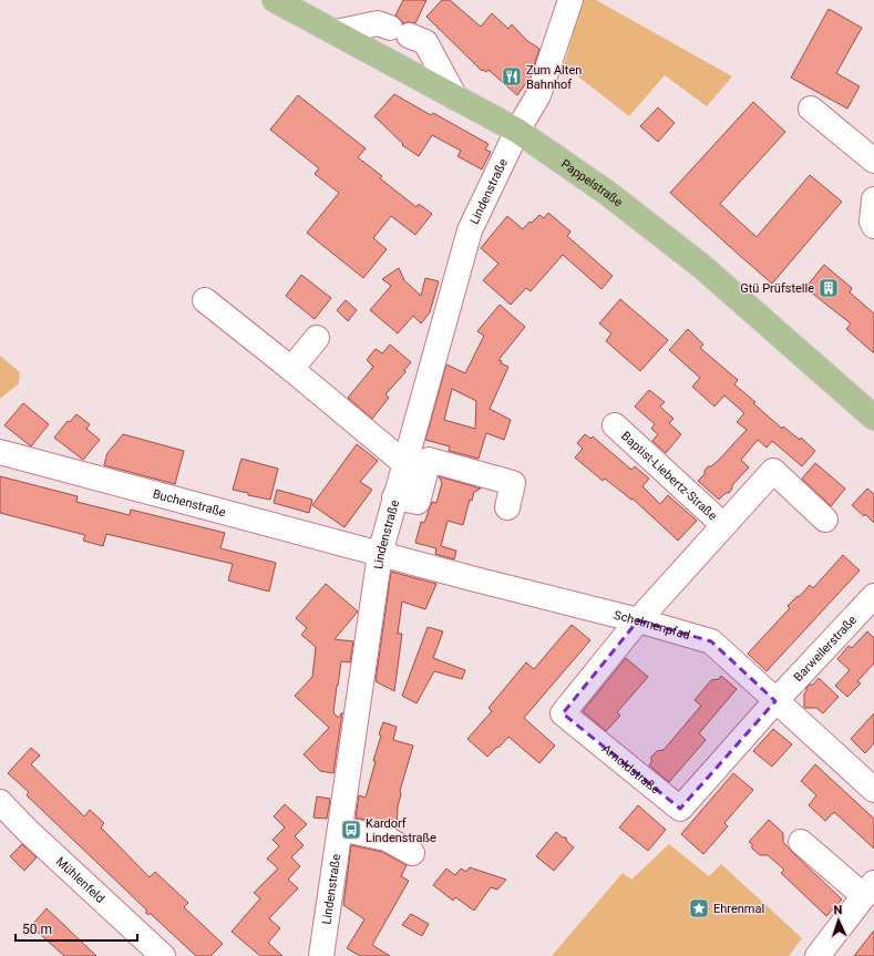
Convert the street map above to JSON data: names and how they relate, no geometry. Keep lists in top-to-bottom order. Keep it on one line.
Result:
{"streets":{"main road":["Pappelstraße"],"street":["Lindenstraße","Baptist-Liebertz-Straße","Buchenstraße","Schelmenpfad","Barweilerstraße","Arnoldstraße","Mühlenfeld"]},"crossings":[["Pappelstraße","Lindenstraße"],["Lindenstraße","Buchenstraße"],["Lindenstraße","Schelmenpfad"],["Baptist-Liebertz-Straße","Schelmenpfad"],["Baptist-Liebertz-Straße","Arnoldstraße"],["Buchenstraße","Schelmenpfad"],["Schelmenpfad","Barweilerstraße"],["Schelmenpfad","Arnoldstraße"],["Barweilerstraße","Arnoldstraße"]],"places":{"restaurant":["Zum Alten Bahnhof"],"building":["Gtü Prüfstelle"],"bus stop":["Kardorf Lindenstraße"],"place":["Ehrenmal"]},"scale_bar":"50 m","north":"top"}
